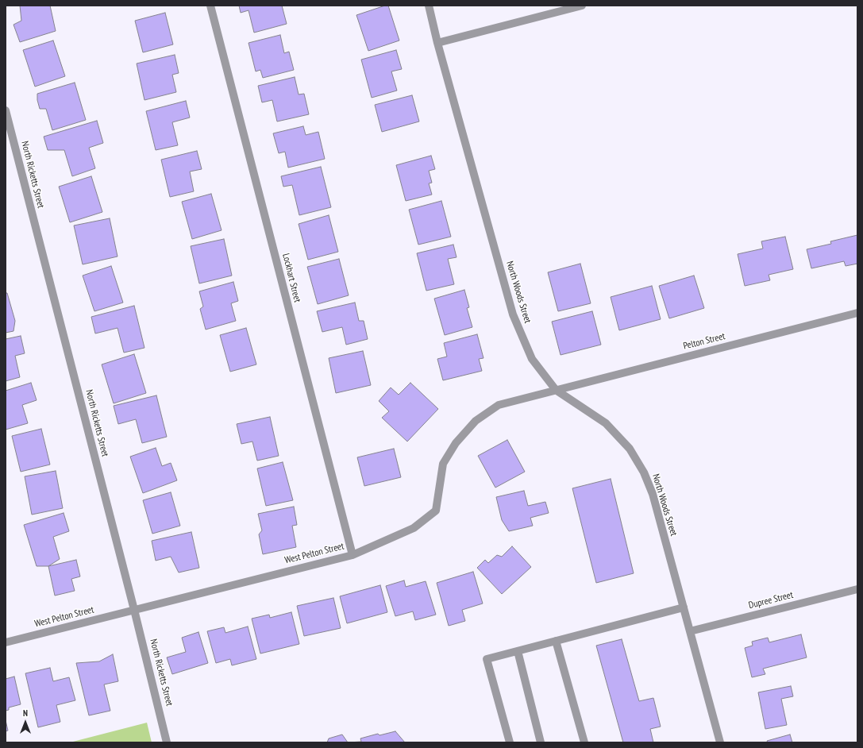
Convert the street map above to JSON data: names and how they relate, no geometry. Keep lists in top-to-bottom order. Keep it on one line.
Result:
{"streets":{"street":["North Ricketts Street","Lockhart Street","North Woods Street","Pelton Street","West Pelton Street","Dupree Street"]},"crossings":[["North Ricketts Street","West Pelton Street"],["Lockhart Street","West Pelton Street"],["North Woods Street","Pelton Street"],["North Woods Street","West Pelton Street"],["North Woods Street","Dupree Street"],["Pelton Street","West Pelton Street"]],"north":"top"}
